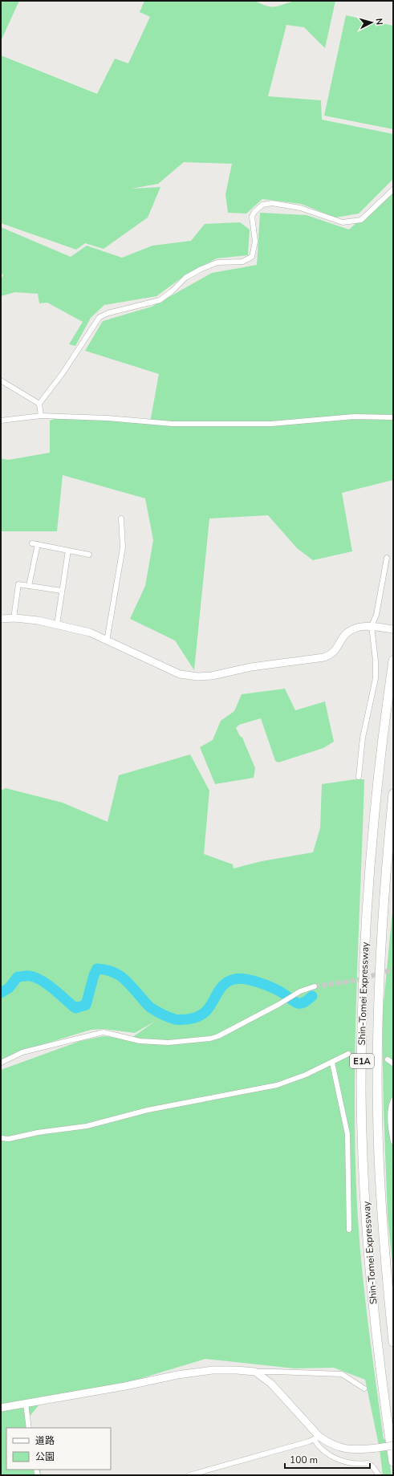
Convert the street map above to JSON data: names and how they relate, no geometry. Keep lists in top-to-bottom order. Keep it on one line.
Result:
{"streets":{"highway":["Shin-Tomei Expressway","E1A"]},"legend":["道路","公園"],"scale_bar":"100 m","north":"right"}
